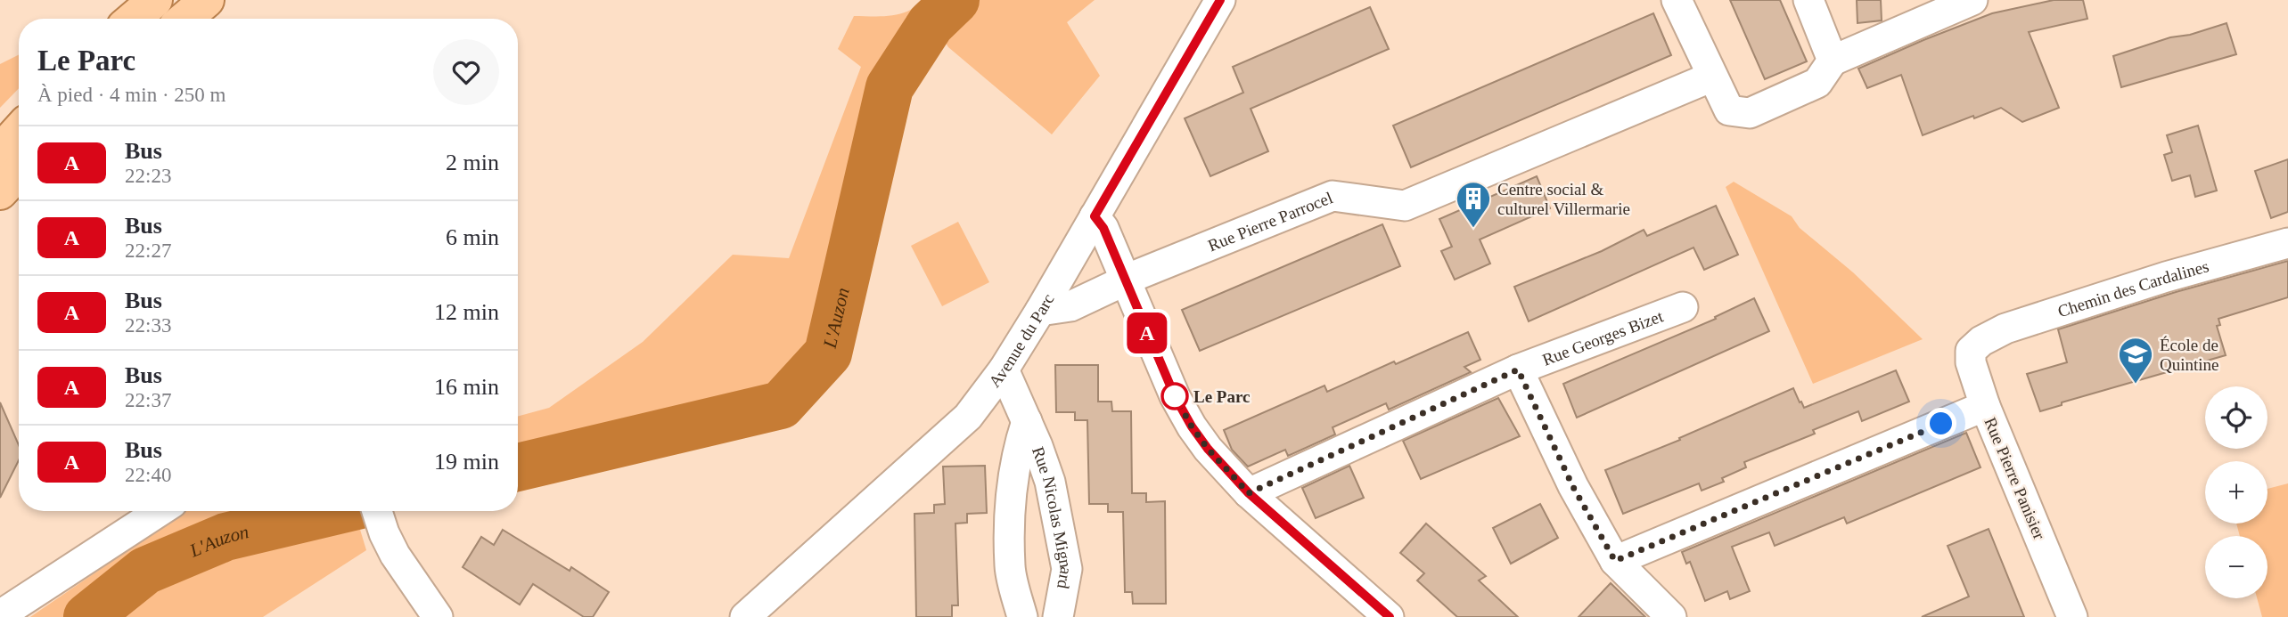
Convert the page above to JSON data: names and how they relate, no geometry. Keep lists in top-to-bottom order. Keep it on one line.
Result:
{"streets":{"street":["Rue Pierre Parrocel","Chemin des Cardalines","Rue Georges Bizet","Avenue du Parc","Rue Pierre Panisier","Rue Nicolas Mignard"]},"crossings":[["Rue Pierre Parrocel","Avenue du Parc"],["Chemin des Cardalines","Rue Pierre Panisier"],["Avenue du Parc","Rue Nicolas Mignard"]],"water":["L'Auzon"],"places":{"building":["Centre social & culturel Villermarie"],"school or university":["École de Quintine"],"other":["Le Parc"]},"lines":["bus line A"],"page":{"on_map":"A","heading":["Le Parc","À pied · 4 min · 250 m"],"list":[{"mark":"A","name":"Bus","note":"22:23","value":"2 min"},{"mark":"A","name":"Bus","note":"22:27","value":"6 min"},{"mark":"A","name":"Bus","note":"22:33","value":"12 min"},{"mark":"A","name":"Bus","note":"22:37","value":"16 min"},{"mark":"A","name":"Bus","note":"22:40","value":"19 min"}],"map_buttons":["+","−"]}}
